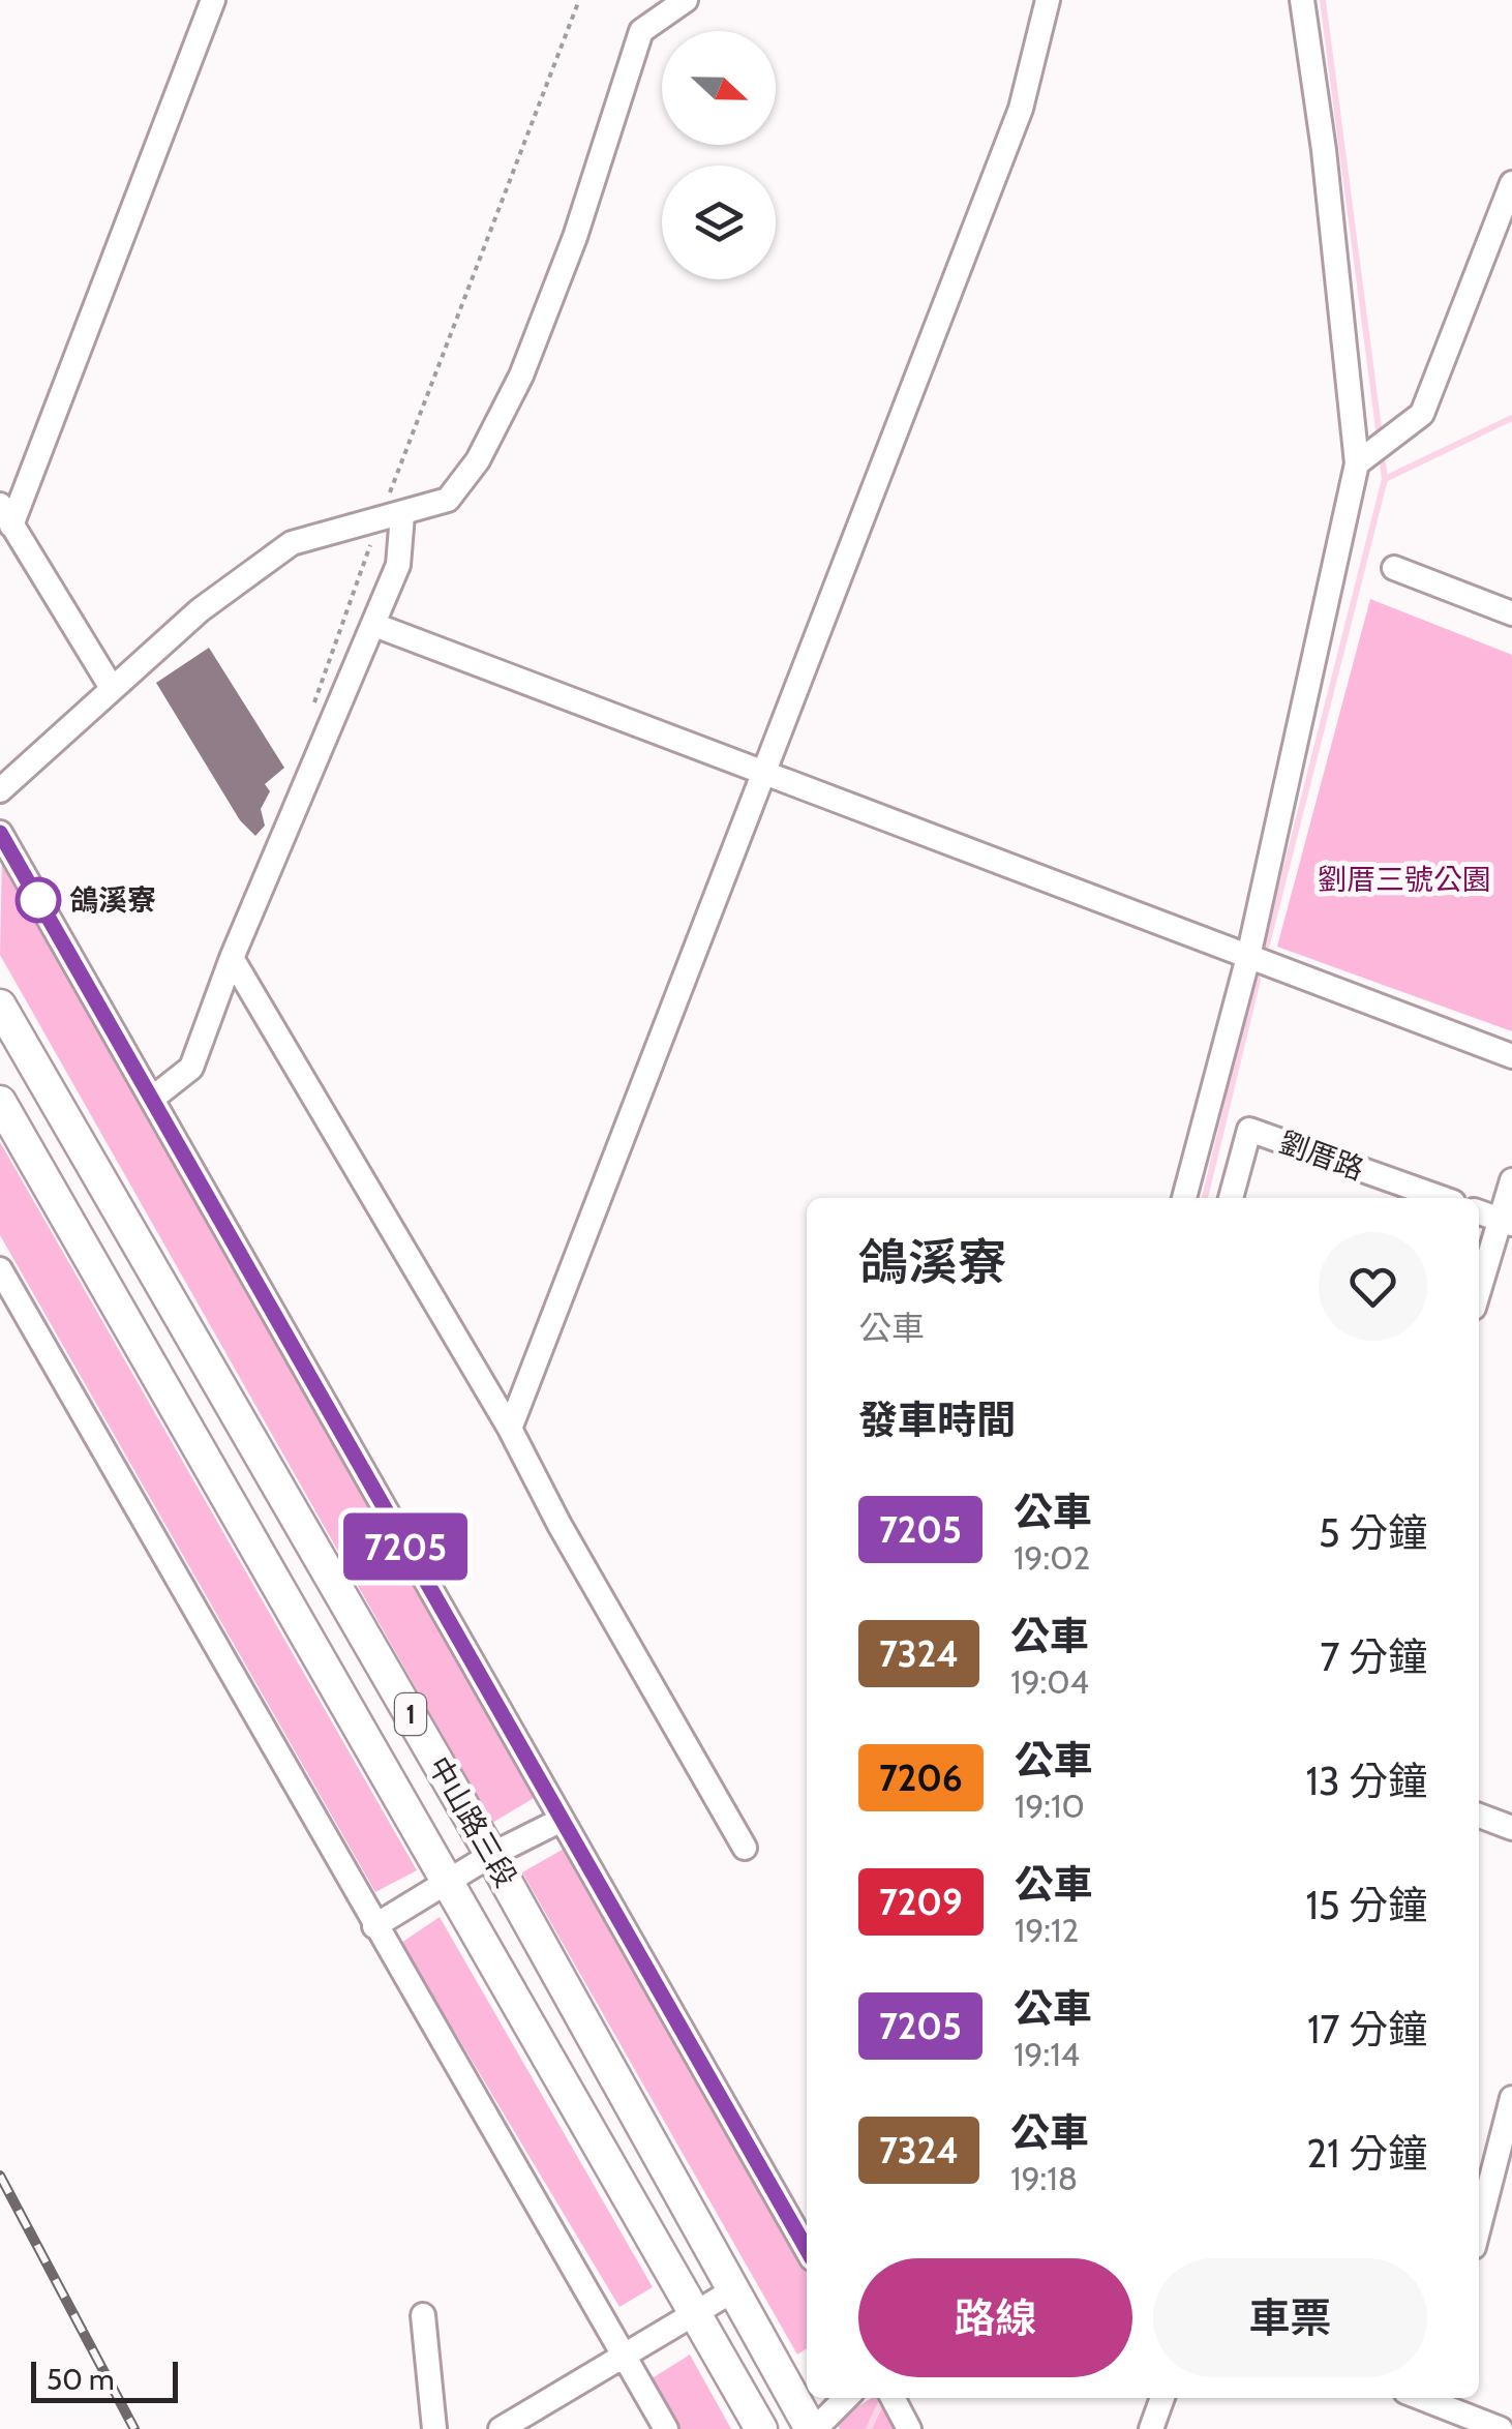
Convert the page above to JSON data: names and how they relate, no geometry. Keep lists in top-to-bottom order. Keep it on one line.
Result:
{"streets":{"main road":["1","中山路三段"],"street":["劉厝路"]},"parks":["劉厝三號公園"],"places":["鴿溪寮"],"lines":["bus line 7205"],"scale_bar":"50 m","north":"right","page":{"on_map":"7205","heading":[["鴿溪寮","公車"],"發車時間"],"list":[{"mark":"7205","name":"公車","note":"19:02","value":"5 分鐘"},{"mark":"7324","name":"公車","note":"19:04","value":"7 分鐘"},{"mark":"7206","name":"公車","note":"19:10","value":"13 分鐘"},{"mark":"7209","name":"公車","note":"19:12","value":"15 分鐘"},{"mark":"7205","name":"公車","note":"19:14","value":"17 分鐘"},{"mark":"7324","name":"公車","note":"19:18","value":"21 分鐘"}],"buttons":["路線","車票"],"scale":"50 m"}}
